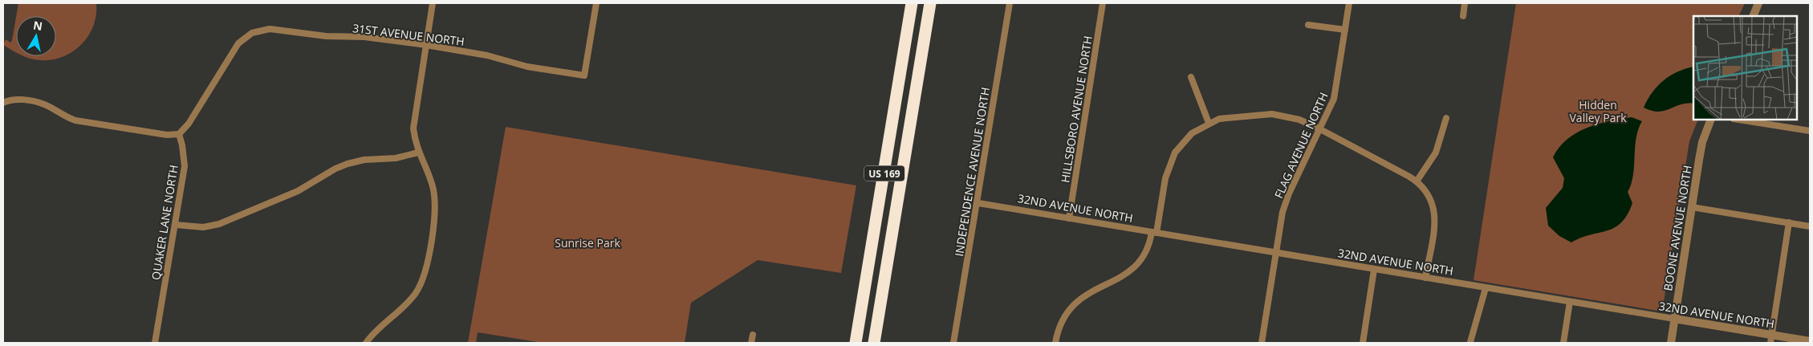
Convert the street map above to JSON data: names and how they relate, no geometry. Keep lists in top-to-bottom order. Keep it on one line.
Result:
{"streets":{"highway":["US 169"],"street":["31ST AVENUE NORTH","HILLSBORO AVENUE NORTH","FLAG AVENUE NORTH","INDEPENDENCE AVENUE NORTH","32ND AVENUE NORTH","QUAKER LANE NORTH","BOONE AVENUE NORTH"]},"crossings":[["31ST AVENUE NORTH","QUAKER LANE NORTH"],["HILLSBORO AVENUE NORTH","32ND AVENUE NORTH"],["FLAG AVENUE NORTH","32ND AVENUE NORTH"],["INDEPENDENCE AVENUE NORTH","32ND AVENUE NORTH"],["32ND AVENUE NORTH","BOONE AVENUE NORTH"]],"parks":["Hidden Valley Park","Sunrise Park"],"north":"top"}
